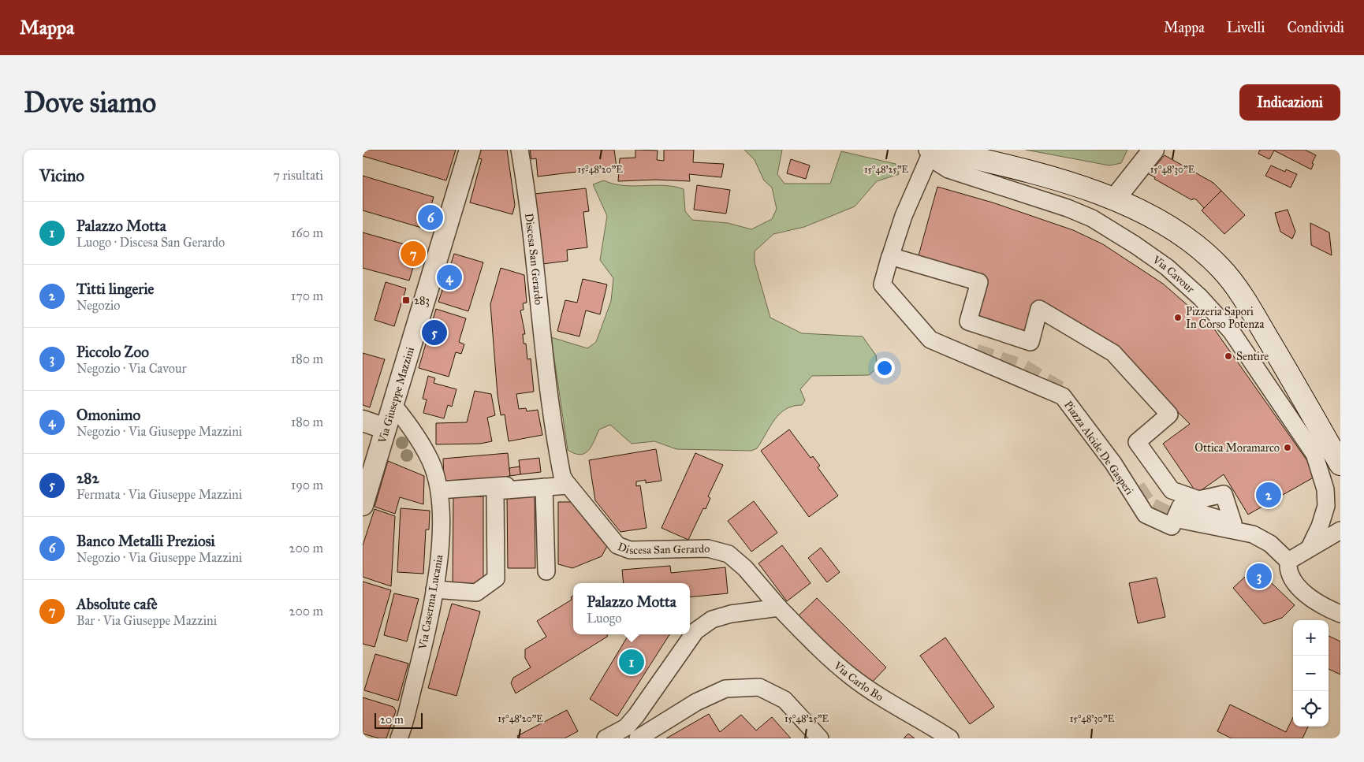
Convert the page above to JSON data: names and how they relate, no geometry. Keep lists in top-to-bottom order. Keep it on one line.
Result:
{"streets":{"street":["Discesa San Gerardo","Via Cavour","Via Giuseppe Mazzini","Piazza Alcide De Gasperi","Via Caserma Lucania","Via Carlo Bo"]},"crossings":[["Discesa San Gerardo","Via Carlo Bo"],["Via Giuseppe Mazzini","Via Caserma Lucania"]],"places":{"transit":["283"],"other":["Pizzeria Sapori In Corso Potenza","Sentire","Ottica Moramarco"]},"scale_bar":"20 m","page":{"header":"Mappa","nav":["Mappa","Livelli","Condividi"],"buttons":"Indicazioni","title":"Dove siamo","heading":["Vicino","7 risultati"],"list":[{"mark":"1","name":"Palazzo Motta","note":"Luogo · Discesa San Gerardo","value":"160 m"},{"mark":"2","name":"Titti lingerie","note":"Negozio","value":"170 m"},{"mark":"3","name":"Piccolo Zoo","note":"Negozio · Via Cavour","value":"180 m"},{"mark":"4","name":"Omonimo","note":"Negozio · Via Giuseppe Mazzini","value":"180 m"},{"mark":"5","name":"282","note":"Fermata · Via Giuseppe Mazzini","value":"190 m"},{"mark":"6","name":"Banco Metalli Preziosi","note":"Negozio · Via Giuseppe Mazzini","value":"200 m"},{"mark":"7","name":"Absolute cafè","note":"Bar · Via Giuseppe Mazzini","value":"200 m"}],"pins":["6","7","4","5","2","3","1"],"popup":["Palazzo Motta","Luogo"],"map_buttons":["+","−"],"scale":"20 m"},"coordinates":["15°48'20\"E","15°48'25\"E","15°48'30\"E"]}
